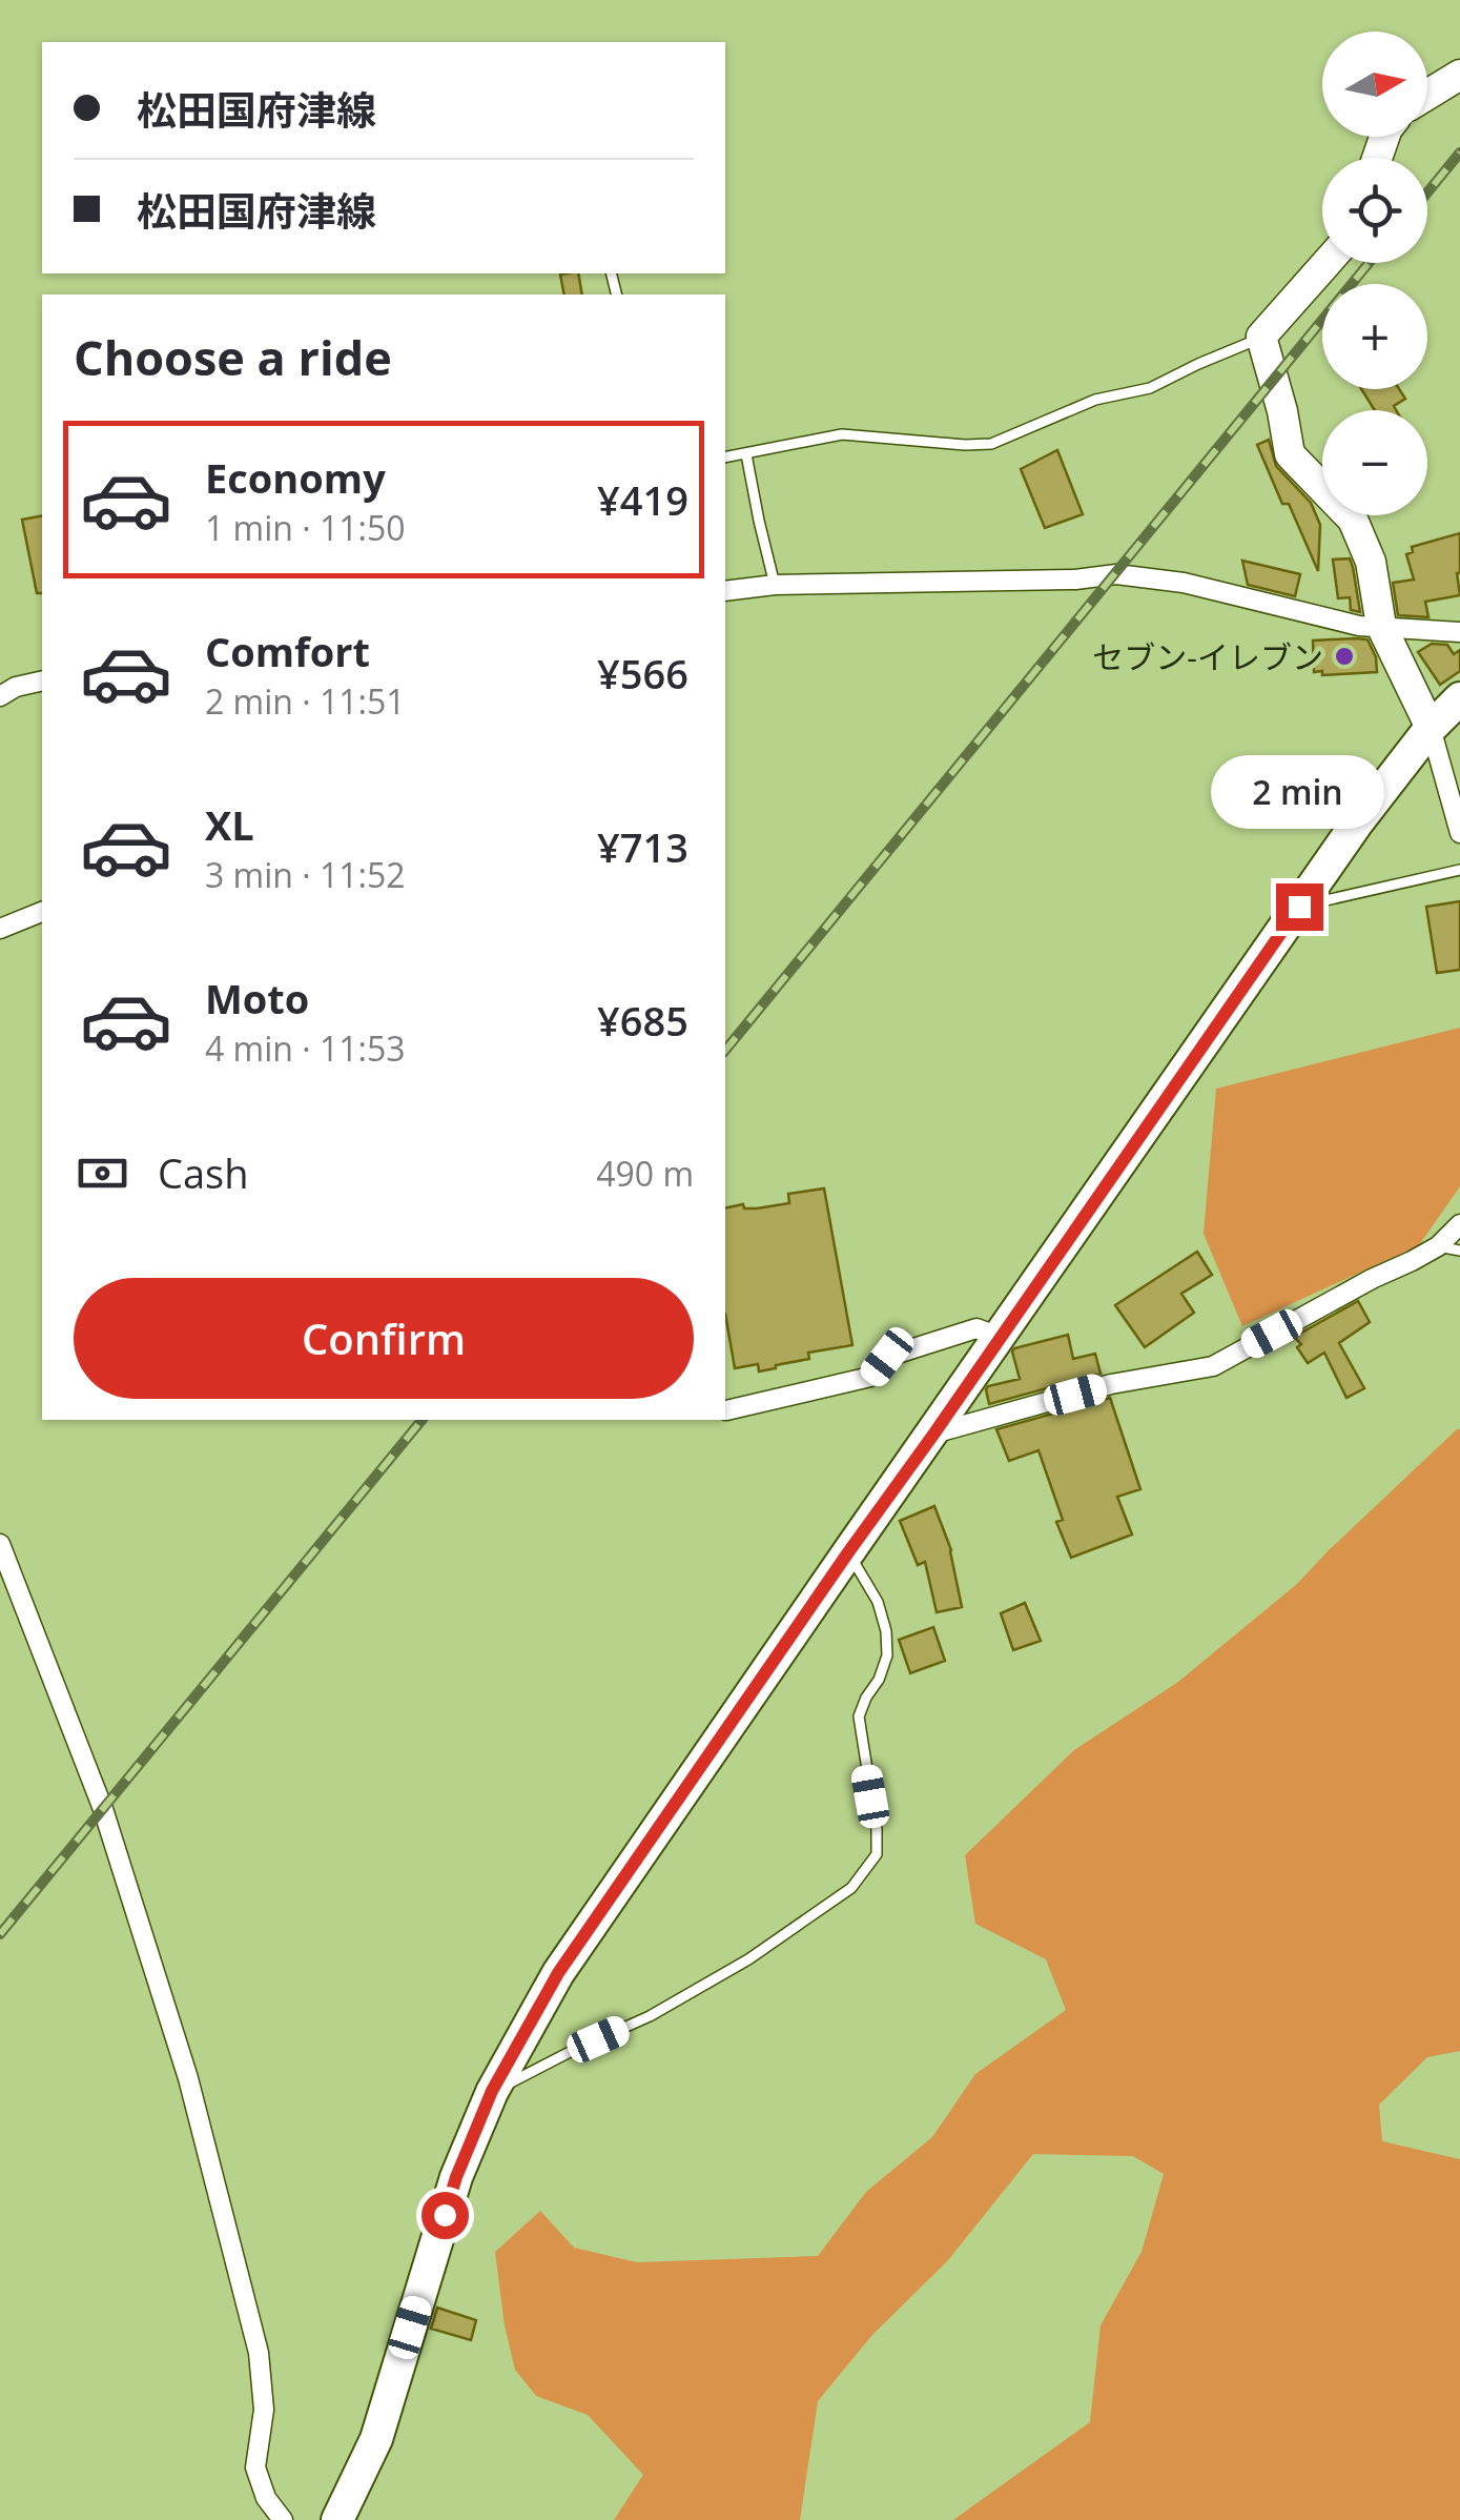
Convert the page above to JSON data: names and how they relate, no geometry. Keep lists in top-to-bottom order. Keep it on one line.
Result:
{"places":["セブン-イレブン"],"north":"right","page":{"map_buttons":["+","−"],"banner":["松田国府津線","松田国府津線"],"heading":"Choose a ride","list":[{"name":"Economy","note":"1 min · 11:50","value":"¥419"},{"name":"Comfort","note":"2 min · 11:51","value":"¥566"},{"name":"XL","note":"3 min · 11:52","value":"¥713"},{"name":"Moto","note":"4 min · 11:53","value":"¥685"}],"bubble":"2 min","pay":["Cash","490 m"],"buttons":"Confirm"}}
